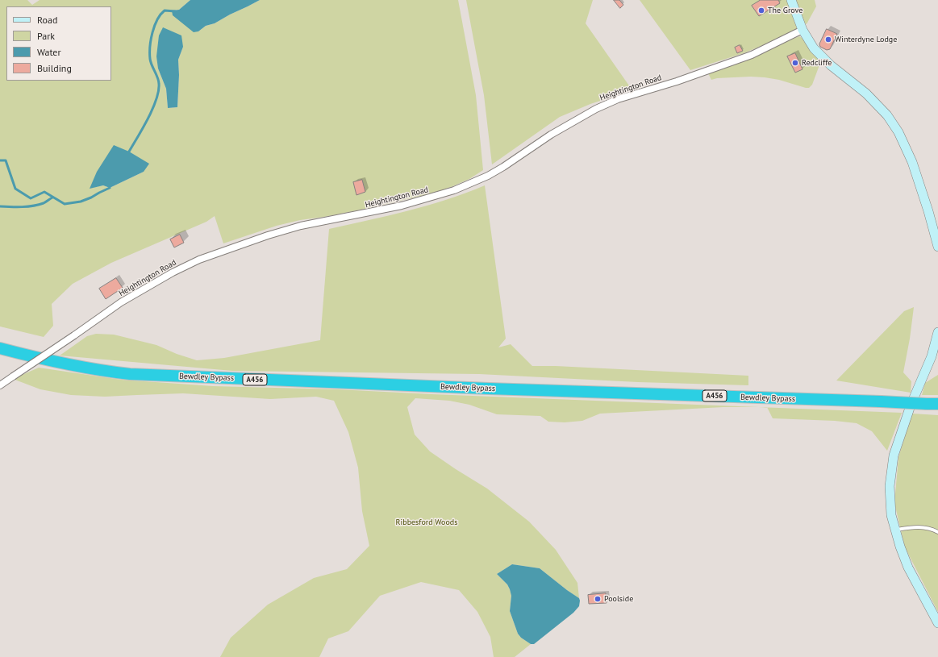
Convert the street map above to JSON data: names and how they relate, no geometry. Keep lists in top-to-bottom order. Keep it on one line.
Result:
{"streets":{"highway":["Bewdley Bypass","A456"],"street":["Heightington Road"]},"parks":["Ribbesford Woods"],"places":["The Grove","Winterdyne Lodge","Redcliffe","Poolside"],"legend":["Road","Park","Water","Building"]}
